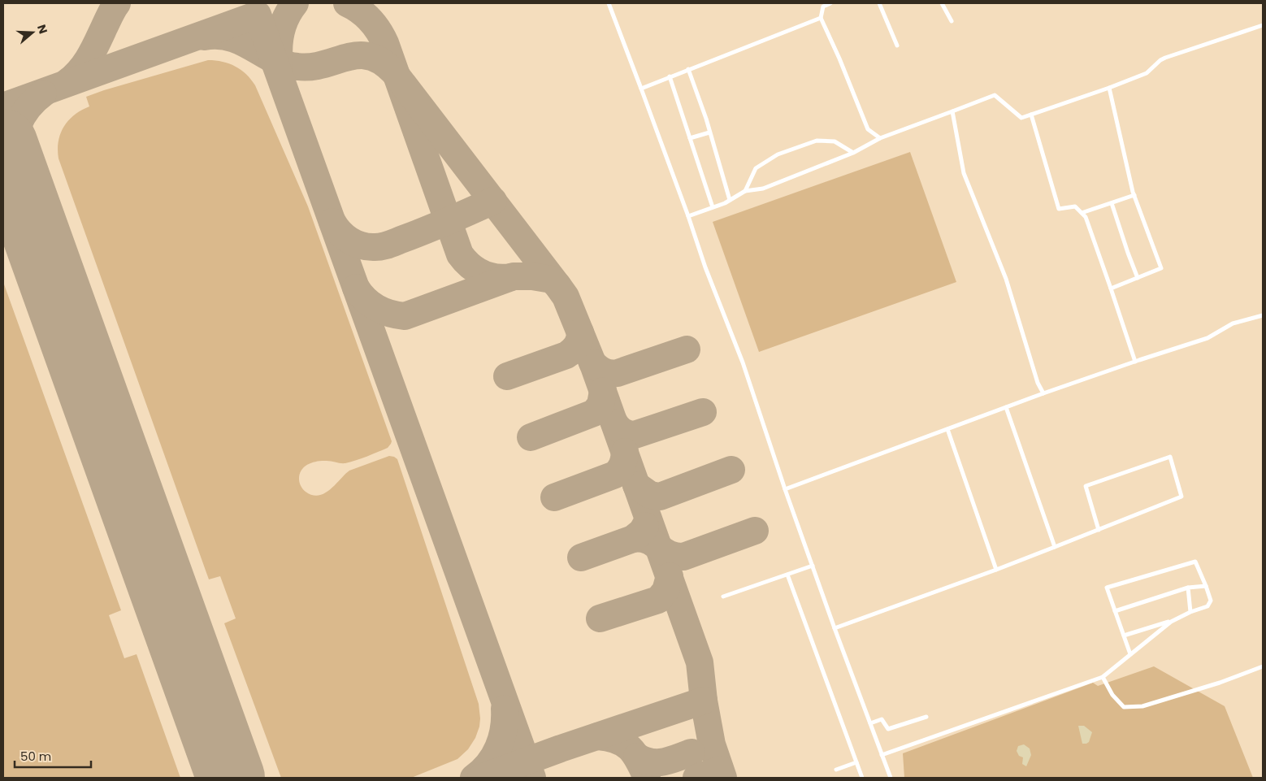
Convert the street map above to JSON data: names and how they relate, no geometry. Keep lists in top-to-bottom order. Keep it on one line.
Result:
{"scale_bar":"50 m","north":"right"}
